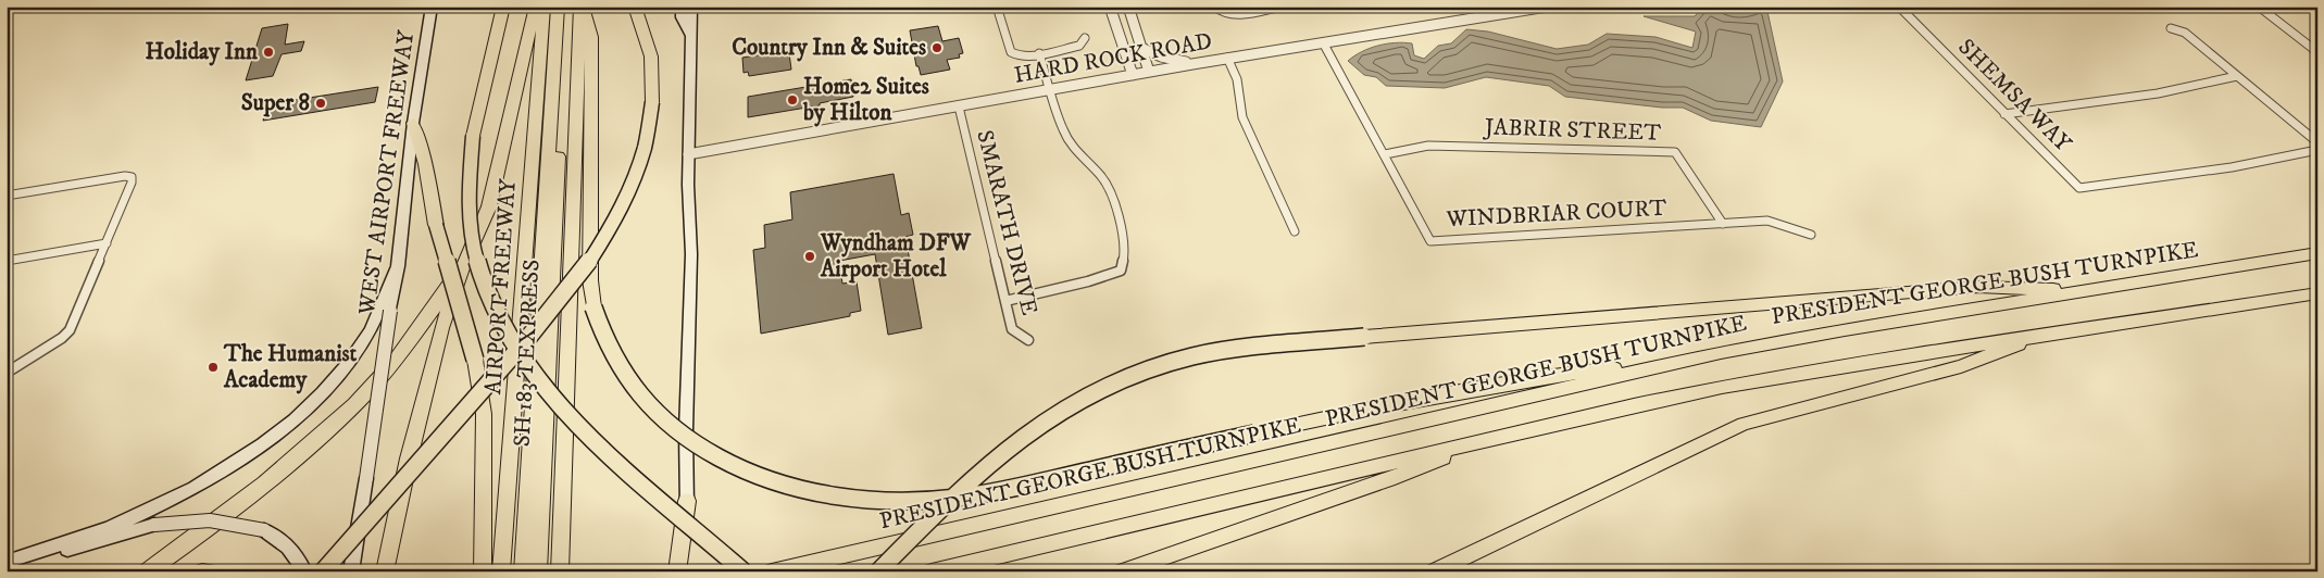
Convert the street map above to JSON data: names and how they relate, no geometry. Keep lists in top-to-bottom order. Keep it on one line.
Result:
{"streets":{"highway":["PRESIDENT GEORGE BUSH TURNPIKE","AIRPORT FREEWAY","SH 183 TEXPRESS"],"main road":["WEST AIRPORT FREEWAY"],"street":["HARD ROCK ROAD","SHEMSA WAY","JABRIR STREET","WINDBRIAR COURT","SMARATH DRIVE"]},"crossings":[["HARD ROCK ROAD","WINDBRIAR COURT"],["HARD ROCK ROAD","SMARATH DRIVE"],["JABRIR STREET","WINDBRIAR COURT"]],"places":["Country Inn & Suites","Holiday Inn","Home2 Suites by Hilton","Super 8","Wyndham DFW Airport Hotel","The Humanist Academy"]}
